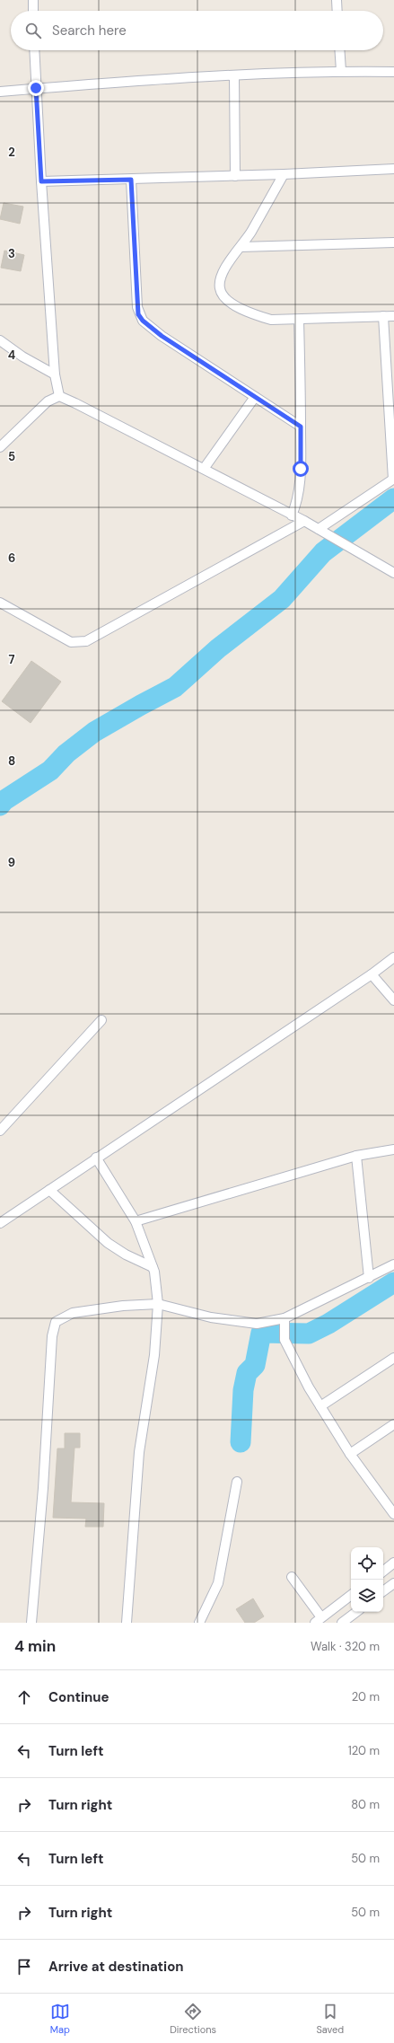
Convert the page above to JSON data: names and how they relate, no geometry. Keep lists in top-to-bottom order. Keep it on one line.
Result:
{"page":{"search":"Search here","heading":["4 min","Walk · 320 m"],"list":[["Continue","20 m"],["Turn left","120 m"],["Turn right","80 m"],["Turn left","50 m"],["Turn right","50 m"],"Arrive at destination"],"nav":["Map","Directions","Saved"]},"grid":{"rows":["2","3","4","5","6","7","8","9"]}}
